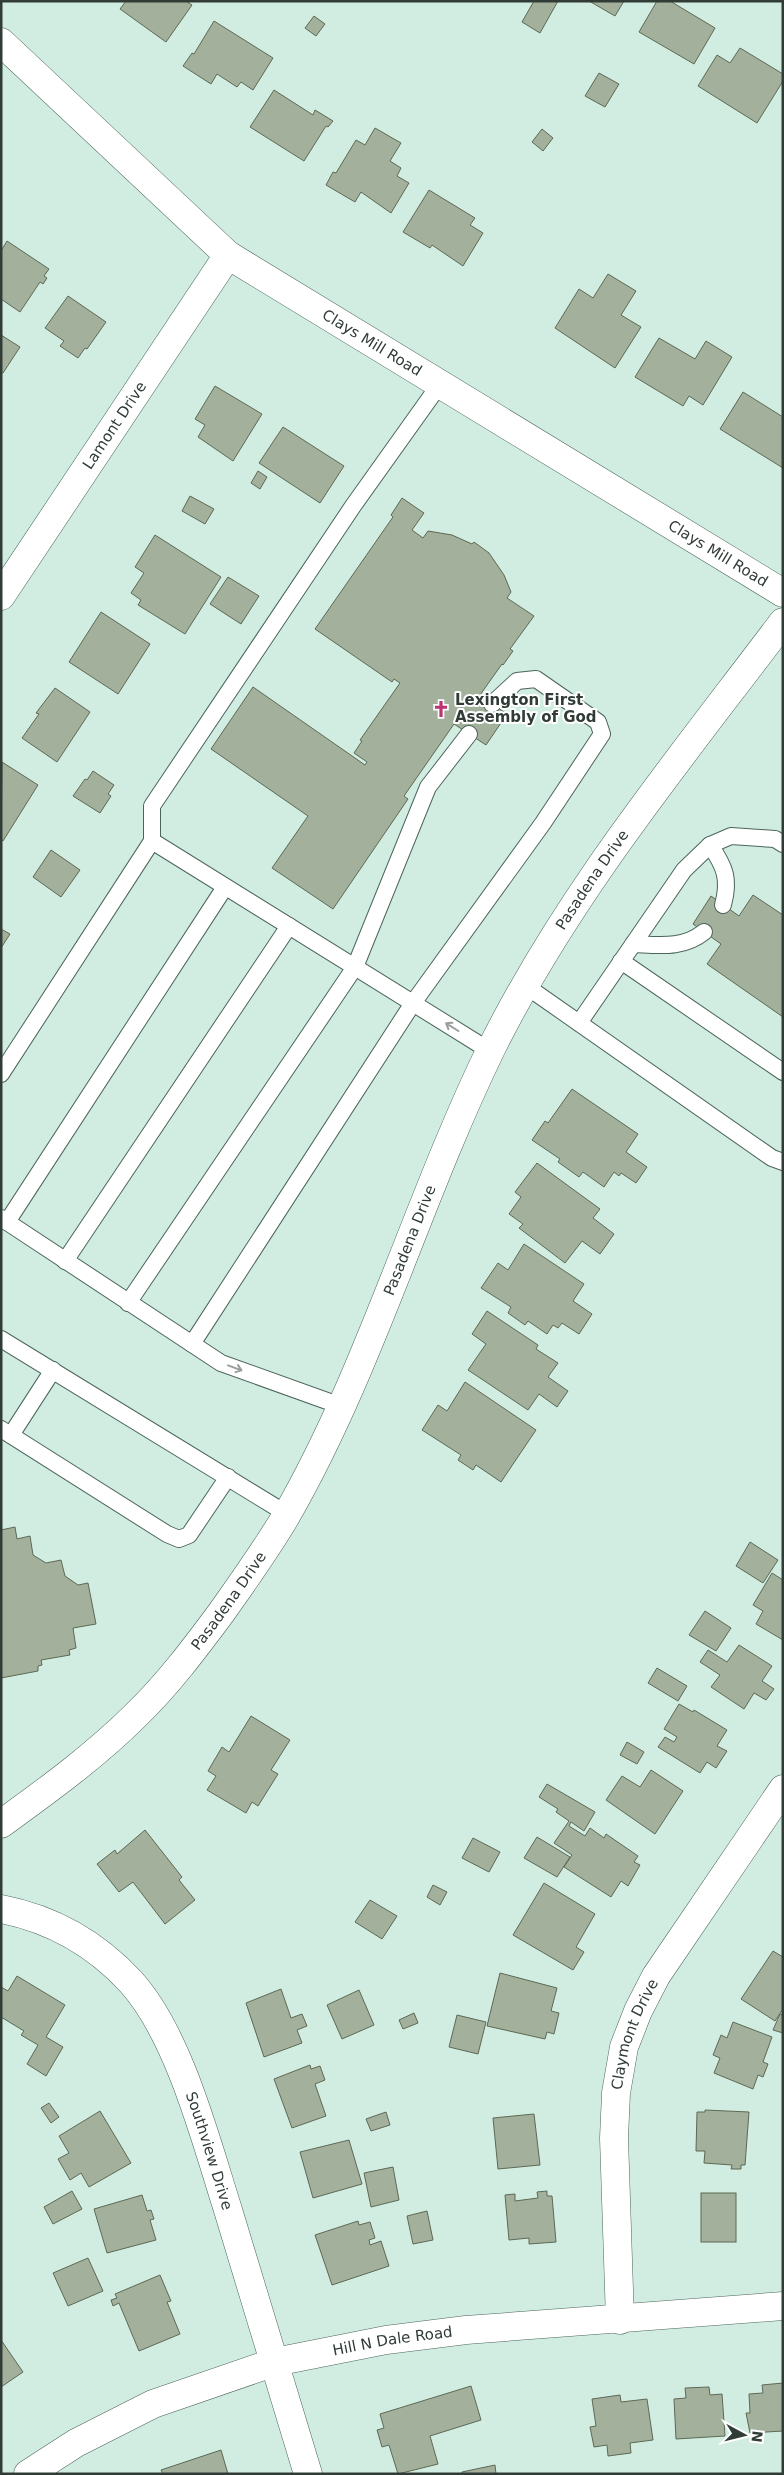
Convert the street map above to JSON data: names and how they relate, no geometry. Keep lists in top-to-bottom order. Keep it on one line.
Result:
{"streets":{"street":["Clays Mill Road","Lamont Drive","Pasadena Drive","Claymont Drive","Southview Drive","Hill N Dale Road"]},"crossings":[["Clays Mill Road","Lamont Drive"],["Claymont Drive","Hill N Dale Road"],["Southview Drive","Hill N Dale Road"]],"places":{"church":["Lexington First Assembly of God"]},"north":"right"}
